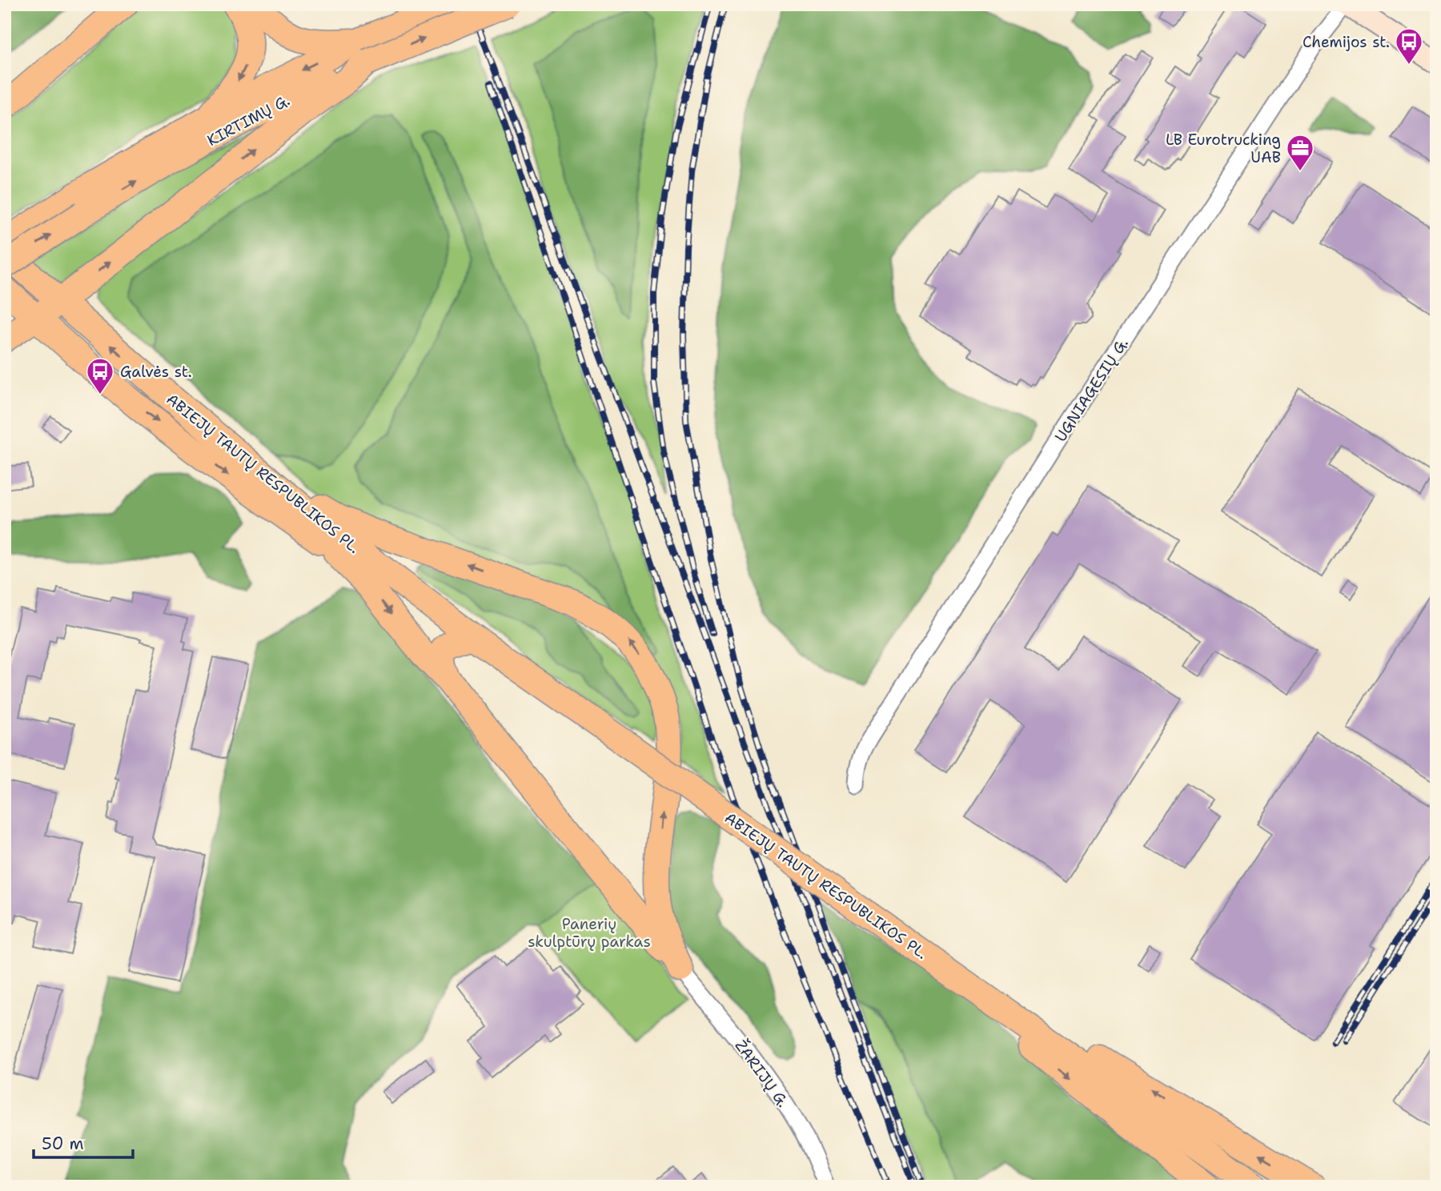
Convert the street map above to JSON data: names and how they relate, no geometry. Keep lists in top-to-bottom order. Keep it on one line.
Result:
{"streets":{"highway":["KIRTIMŲ G.","ABIEJŲ TAUTŲ RESPUBLIKOS PL."],"street":["UGNIAGESIŲ G.","ŽARIJŲ G."]},"parks":["Panerių skulptūrų parkas"],"places":{"bus stop":["Chemijos st.","Galvės st."],"office":["LB Eurotrucking UAB"]},"scale_bar":"50 m"}
